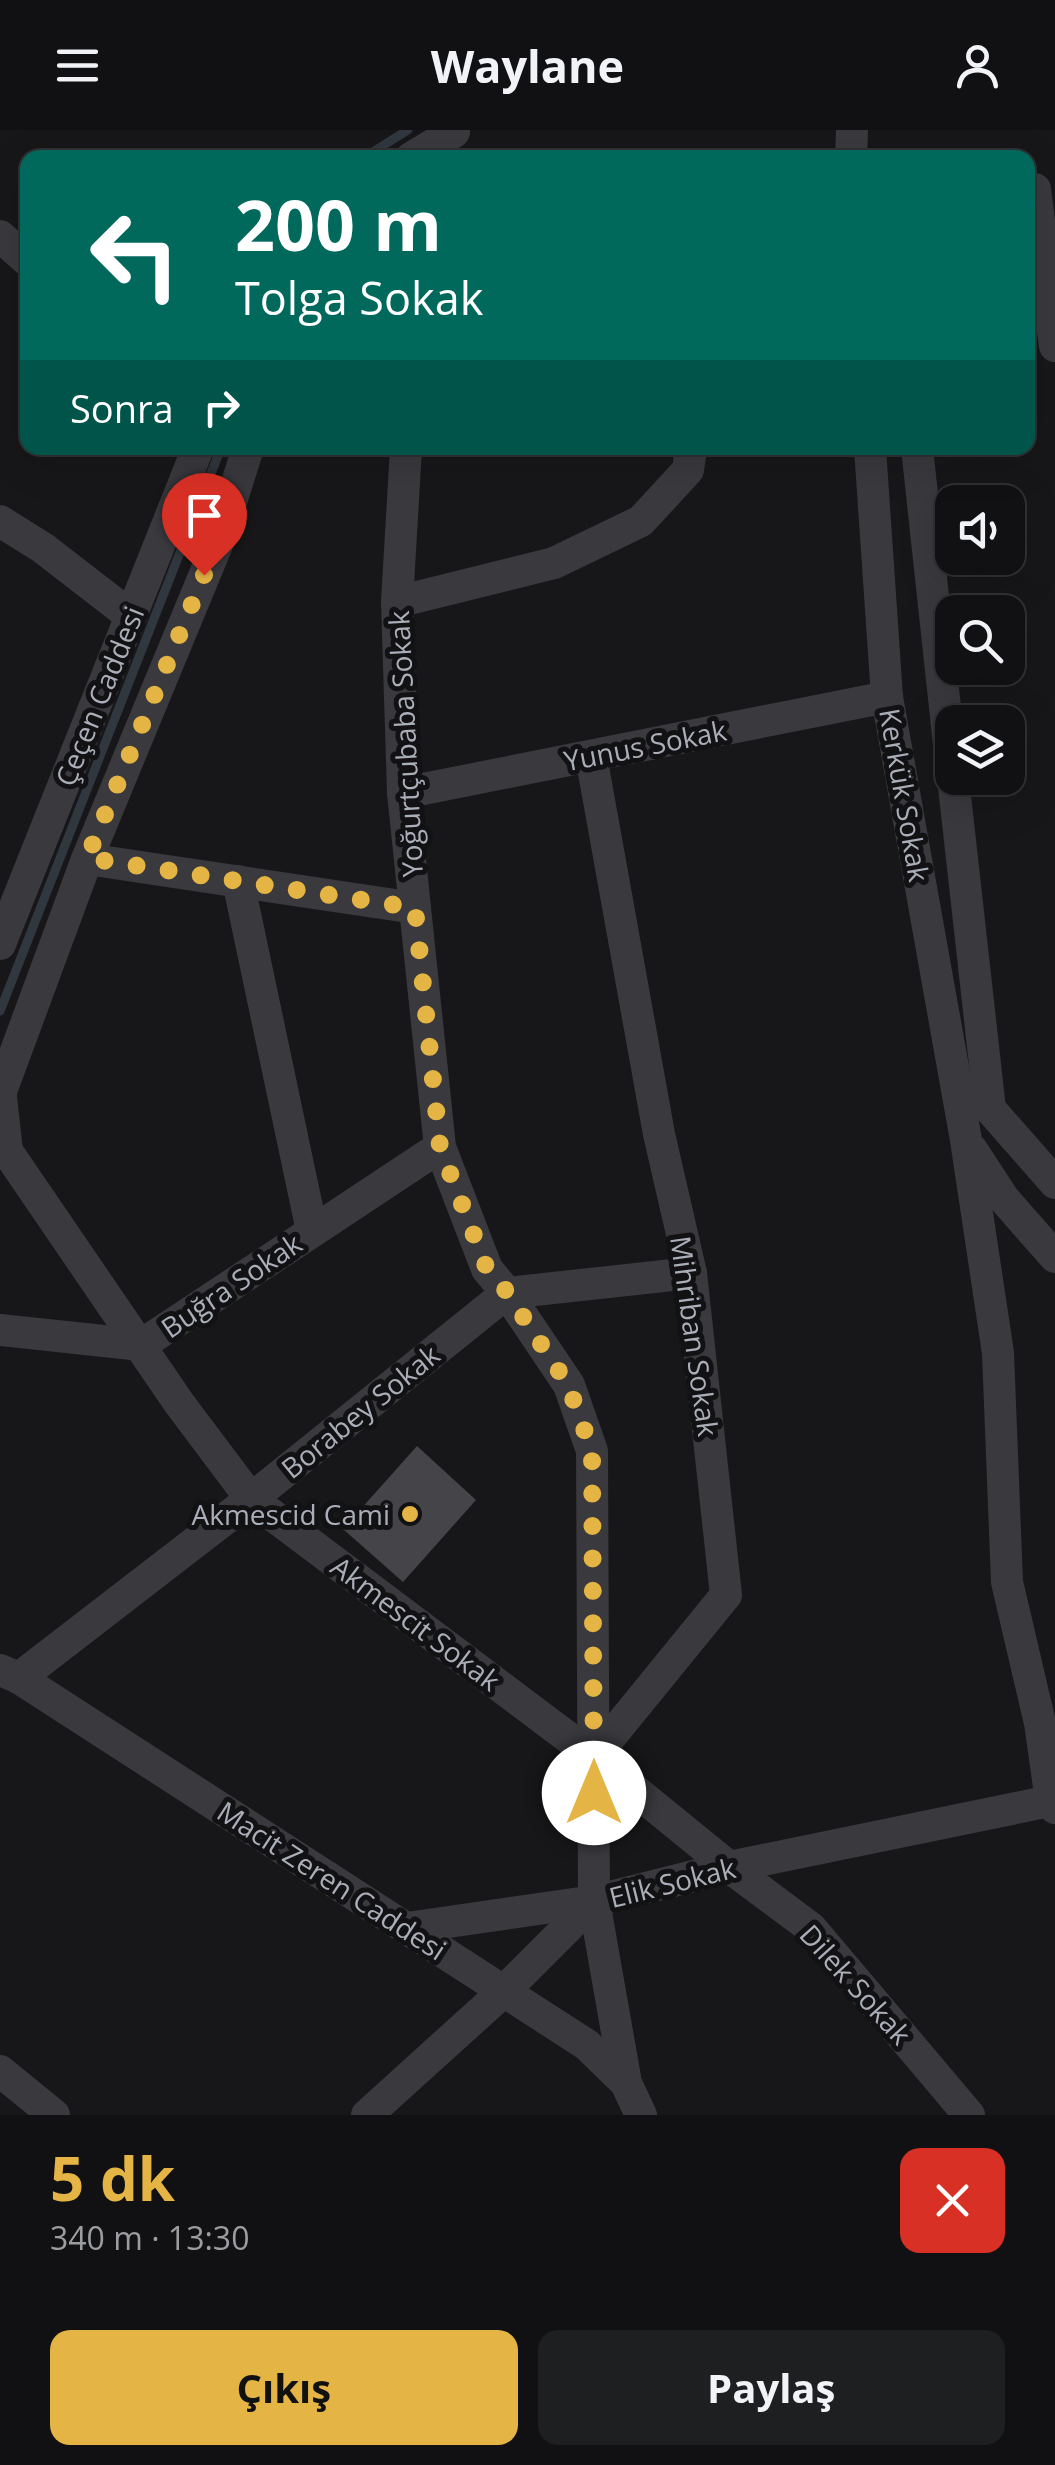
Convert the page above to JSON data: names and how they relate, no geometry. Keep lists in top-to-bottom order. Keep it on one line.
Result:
{"streets":{"street":["Çeçen Caddesi","Yoğurtçubaba Sokak","Yunus Sokak","Kerkük Sokak","Buğra Sokak","Mihriban Sokak","Borabey Sokak","Akmescit Sokak","Macit Zeren Caddesi","Elik Sokak","Dilek Sokak"]},"crossings":[["Çeçen Caddesi","Akmescit Sokak"],["Yoğurtçubaba Sokak","Yunus Sokak"],["Yoğurtçubaba Sokak","Buğra Sokak"],["Yoğurtçubaba Sokak","Mihriban Sokak"],["Yoğurtçubaba Sokak","Borabey Sokak"],["Yoğurtçubaba Sokak","Akmescit Sokak"],["Yoğurtçubaba Sokak","Macit Zeren Caddesi"],["Yoğurtçubaba Sokak","Elik Sokak"],["Yunus Sokak","Kerkük Sokak"],["Yunus Sokak","Mihriban Sokak"],["Kerkük Sokak","Elik Sokak"],["Buğra Sokak","Akmescit Sokak"],["Mihriban Sokak","Akmescit Sokak"],["Borabey Sokak","Akmescit Sokak"],["Borabey Sokak","Macit Zeren Caddesi"],["Akmescit Sokak","Elik Sokak"],["Akmescit Sokak","Dilek Sokak"],["Macit Zeren Caddesi","Elik Sokak"],["Elik Sokak","Dilek Sokak"]],"places":["Akmescid Cami"],"page":{"header":"Waylane","turn":["200 m","Tolga Sokak"],"then":"Sonra","heading":["5 dk","340 m · 13:30"],"buttons":["Çıkış","Paylaş"]}}
